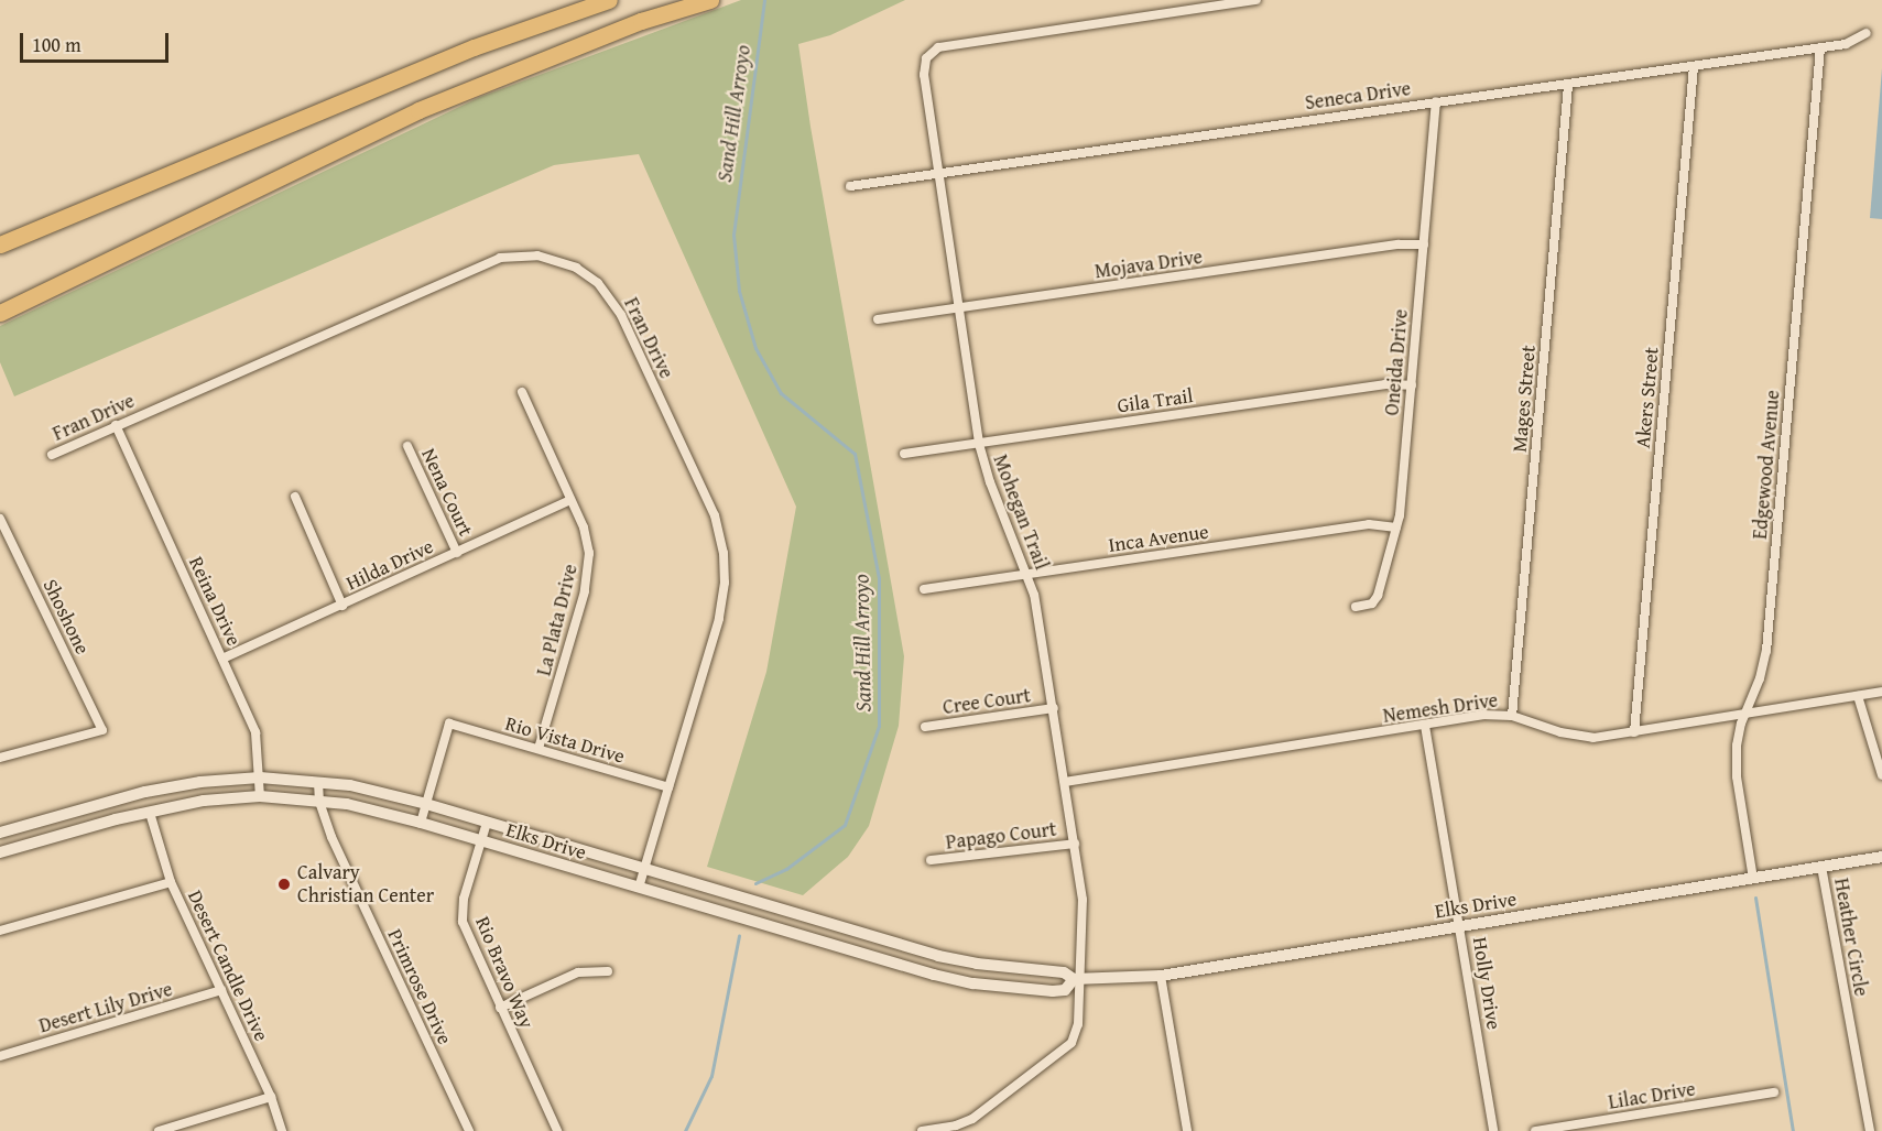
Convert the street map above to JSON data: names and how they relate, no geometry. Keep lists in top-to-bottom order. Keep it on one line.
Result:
{"streets":{"main road":["Elks Drive"],"street":["Seneca Drive","Mojava Drive","Fran Drive","Oneida Drive","Akers Street","Mages Street","Gila Trail","Edgewood Avenue","Nena Court","Mohegan Trail","Inca Avenue","Hilda Drive","Reina Drive","Shoshone","La Plata Drive","Cree Court","Nemesh Drive","Rio Vista Drive","Papago Court","Heather Circle","Desert Candle Drive","Rio Bravo Way","Holly Drive","Primrose Drive","Desert Lily Drive","Lilac Drive"]},"crossings":[["Seneca Drive","Oneida Drive"],["Seneca Drive","Akers Street"],["Seneca Drive","Mages Street"],["Seneca Drive","Edgewood Avenue"],["Seneca Drive","Mohegan Trail"],["Mojava Drive","Oneida Drive"],["Mojava Drive","Mohegan Trail"],["Fran Drive","Reina Drive"],["Fran Drive","Rio Vista Drive"],["Oneida Drive","Gila Trail"],["Oneida Drive","Inca Avenue"],["Akers Street","Nemesh Drive"],["Mages Street","Nemesh Drive"],["Gila Trail","Mohegan Trail"],["Edgewood Avenue","Nemesh Drive"],["Edgewood Avenue","Elks Drive"],["Nena Court","Hilda Drive"],["Mohegan Trail","Inca Avenue"],["Mohegan Trail","Cree Court"],["Mohegan Trail","Nemesh Drive"],["Mohegan Trail","Papago Court"],["Mohegan Trail","Elks Drive"],["Hilda Drive","Reina Drive"],["Hilda Drive","La Plata Drive"],["Reina Drive","Elks Drive"],["La Plata Drive","Rio Vista Drive"],["Nemesh Drive","Holly Drive"],["Rio Vista Drive","Elks Drive"],["Elks Drive","Heather Circle"],["Elks Drive","Desert Candle Drive"],["Elks Drive","Rio Bravo Way"],["Elks Drive","Holly Drive"],["Elks Drive","Primrose Drive"],["Desert Candle Drive","Desert Lily Drive"]],"water":["Sand Hill Arroyo"],"places":["Calvary Christian Center"],"scale_bar":"100 m"}
